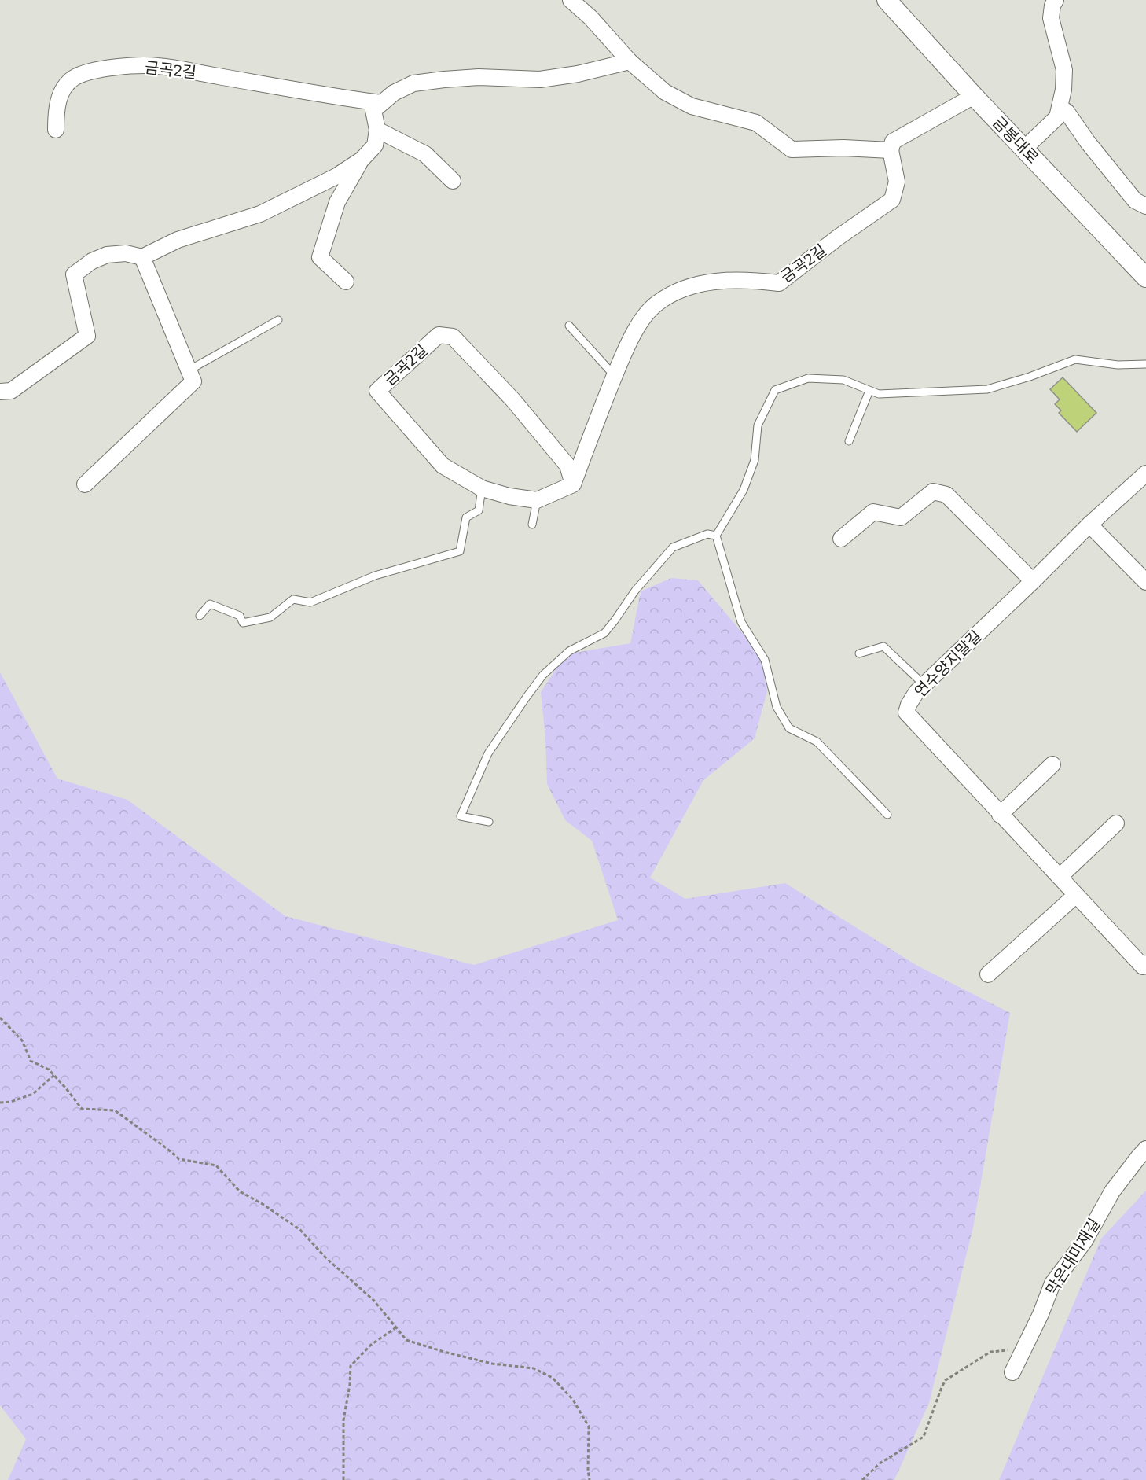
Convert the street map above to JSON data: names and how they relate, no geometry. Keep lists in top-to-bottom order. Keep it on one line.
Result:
{"streets":{"street":["금곡2길","금봉대로","연수양지말길","막은대미재길"]}}
